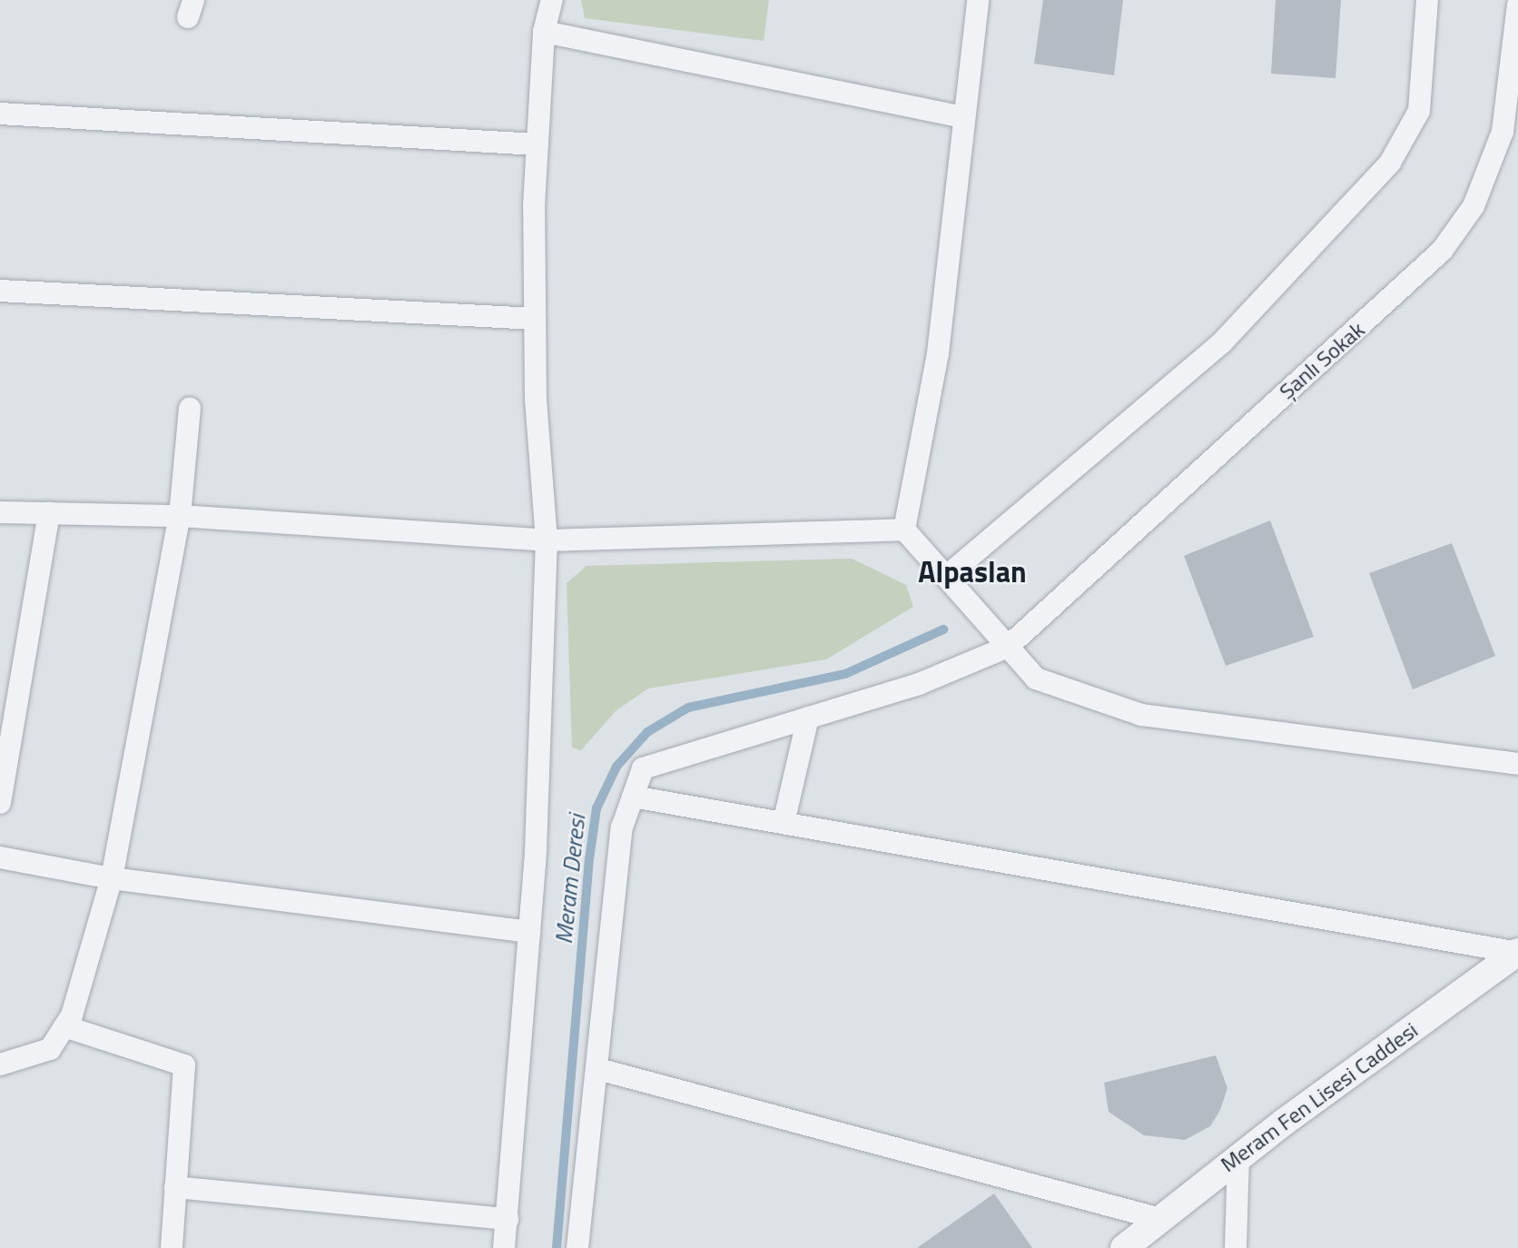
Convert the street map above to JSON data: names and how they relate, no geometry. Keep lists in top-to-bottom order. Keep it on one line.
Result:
{"streets":{"street":["Şanlı Sokak","Meram Fen Lisesi Caddesi"]},"districts":["Alpaslan"],"water":["Meram Deresi"]}
